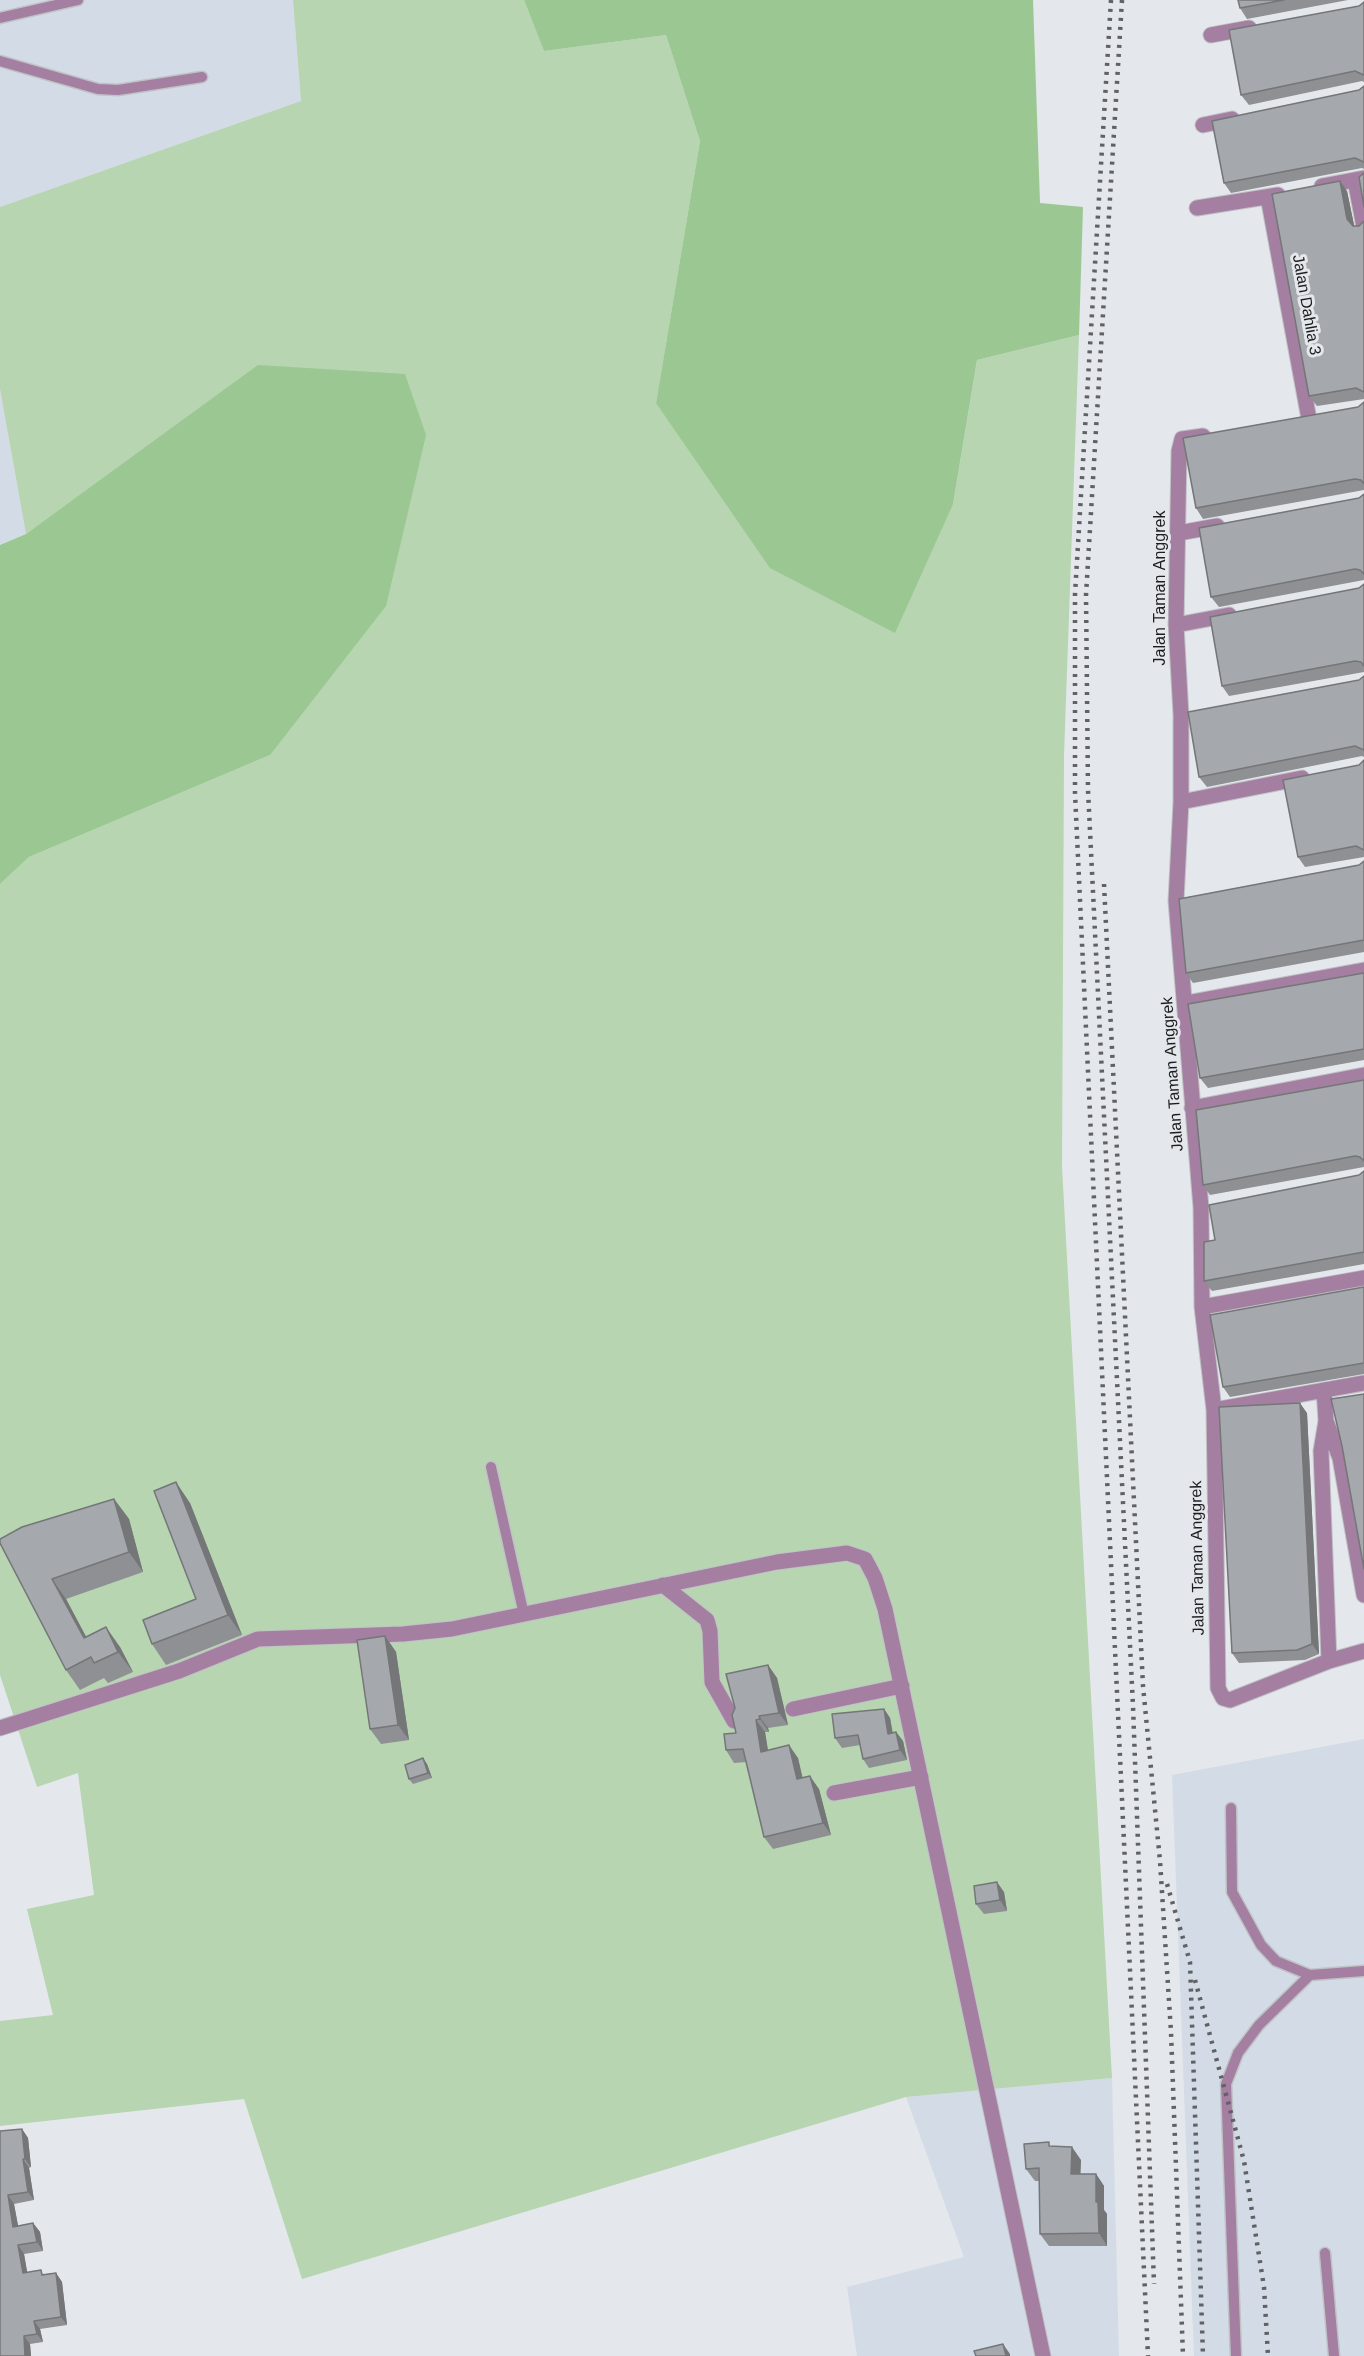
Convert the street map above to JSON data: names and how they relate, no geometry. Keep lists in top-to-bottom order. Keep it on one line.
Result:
{"streets":{"street":["Jalan Dahlia 3","Jalan Taman Anggrek"]}}
